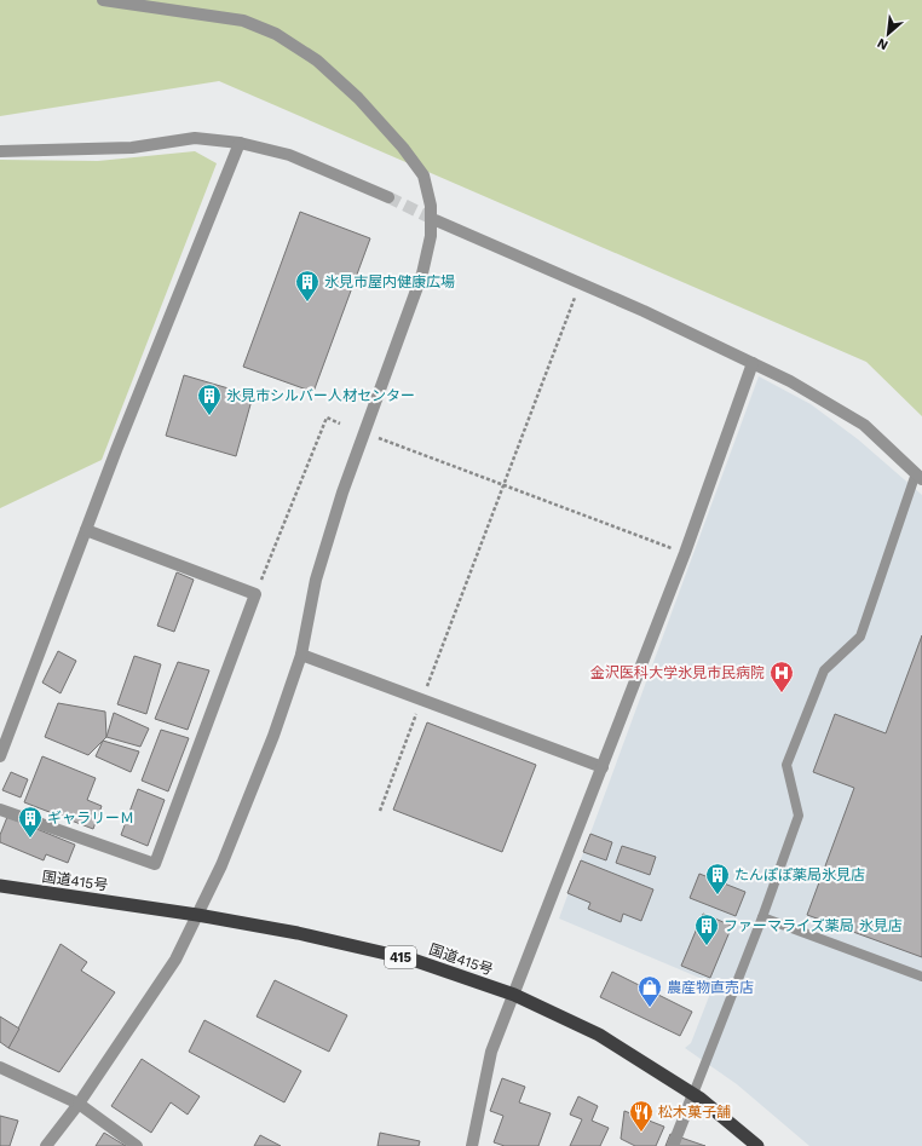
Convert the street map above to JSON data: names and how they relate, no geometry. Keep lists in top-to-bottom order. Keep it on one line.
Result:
{"streets":{"highway":["国道415号","415"]},"places":{"building":["氷見市屋内健康広場","氷見市シルバー人材センター","ギャラリーＭ","たんぽぽ薬局氷見店","ファーマライズ薬局 氷見店"],"hospital":["金沢医科大学氷見市民病院"],"shop":["農産物直売店"],"restaurant":["松木菓子舗"]},"north":"bottom left"}
